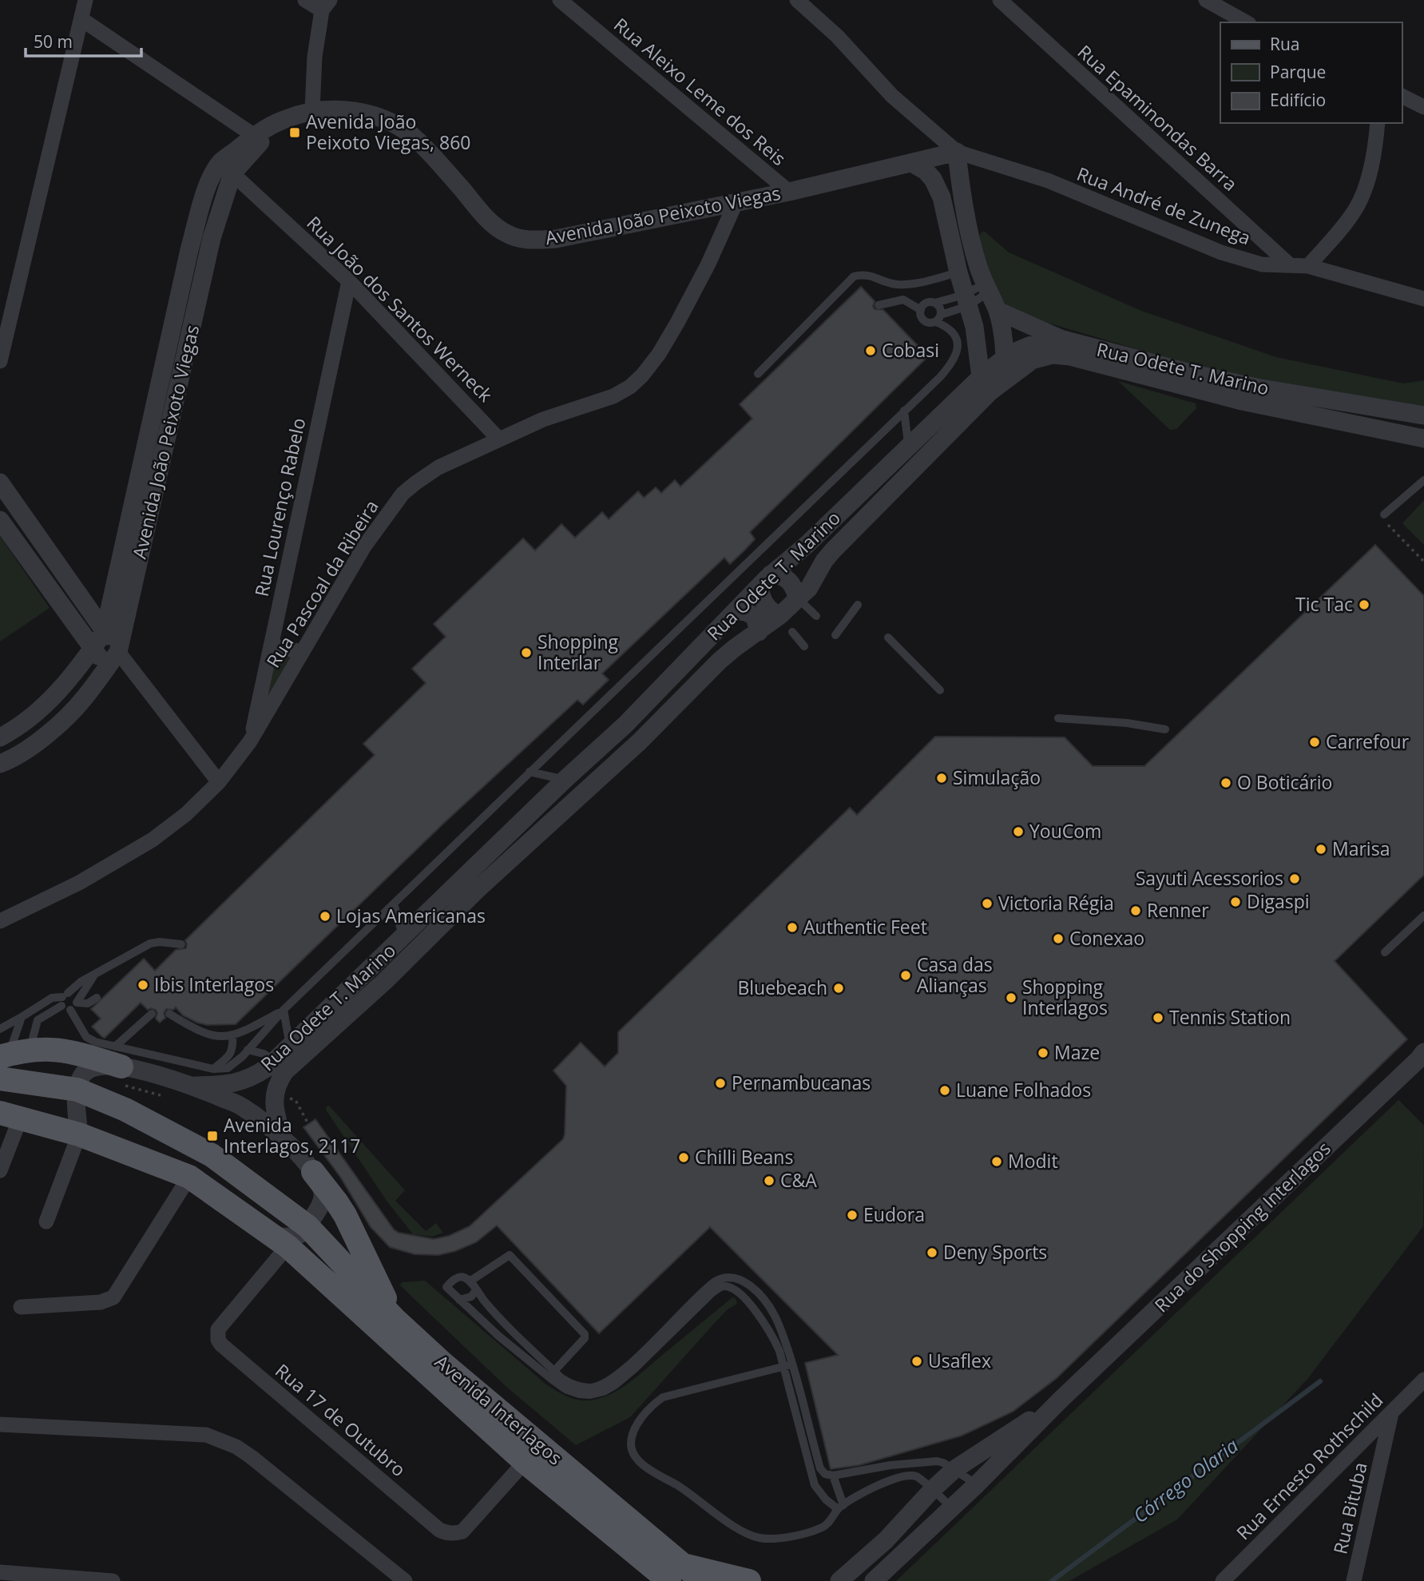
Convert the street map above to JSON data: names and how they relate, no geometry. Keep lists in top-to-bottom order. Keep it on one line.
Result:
{"streets":{"main road":["Avenida Interlagos"],"street":["Rua Aleixo Leme dos Reis","Rua Epaminondas Barra","Rua André de Zunega","Avenida João Peixoto Viegas","Rua João dos Santos Werneck","Rua Odete T. Marino","Rua Lourenço Rabelo","Rua Pascoal da Ribeira","Rua do Shopping Interlagos","Rua 17 de Outubro","Rua Ernesto Rothschild","Rua Bituba"]},"crossings":[["Rua Aleixo Leme dos Reis","Avenida João Peixoto Viegas"],["Rua Epaminondas Barra","Rua André de Zunega"],["Rua André de Zunega","Avenida João Peixoto Viegas"],["Avenida João Peixoto Viegas","Rua João dos Santos Werneck"],["Avenida João Peixoto Viegas","Rua Pascoal da Ribeira"],["Rua João dos Santos Werneck","Rua Lourenço Rabelo"],["Rua João dos Santos Werneck","Rua Pascoal da Ribeira"],["Rua Lourenço Rabelo","Rua Pascoal da Ribeira"],["Avenida Interlagos","Rua 17 de Outubro"],["Rua Ernesto Rothschild","Rua Bituba"]],"water":["Córrego Olaria"],"places":{"transit":["Avenida João Peixoto Viegas, 860","Avenida Interlagos, 2117"],"other":["Cobasi","Tic Tac","Shopping Interlar","Carrefour","Simulação","O Boticário","YouCom","Marisa","Sayuti Acessorios","Digaspi","Victoria Régia","Renner","Lojas Americanas","Authentic Feet","Conexao","Casa das Alianças","Ibis Interlagos","Bluebeach","Shopping Interlagos","Tennis Station","Maze","Pernambucanas","Luane Folhados","Chilli Beans","Modit","C&A","Eudora","Deny Sports","Usaflex"]},"legend":["Rua","Parque","Edifício"],"scale_bar":"50 m"}
